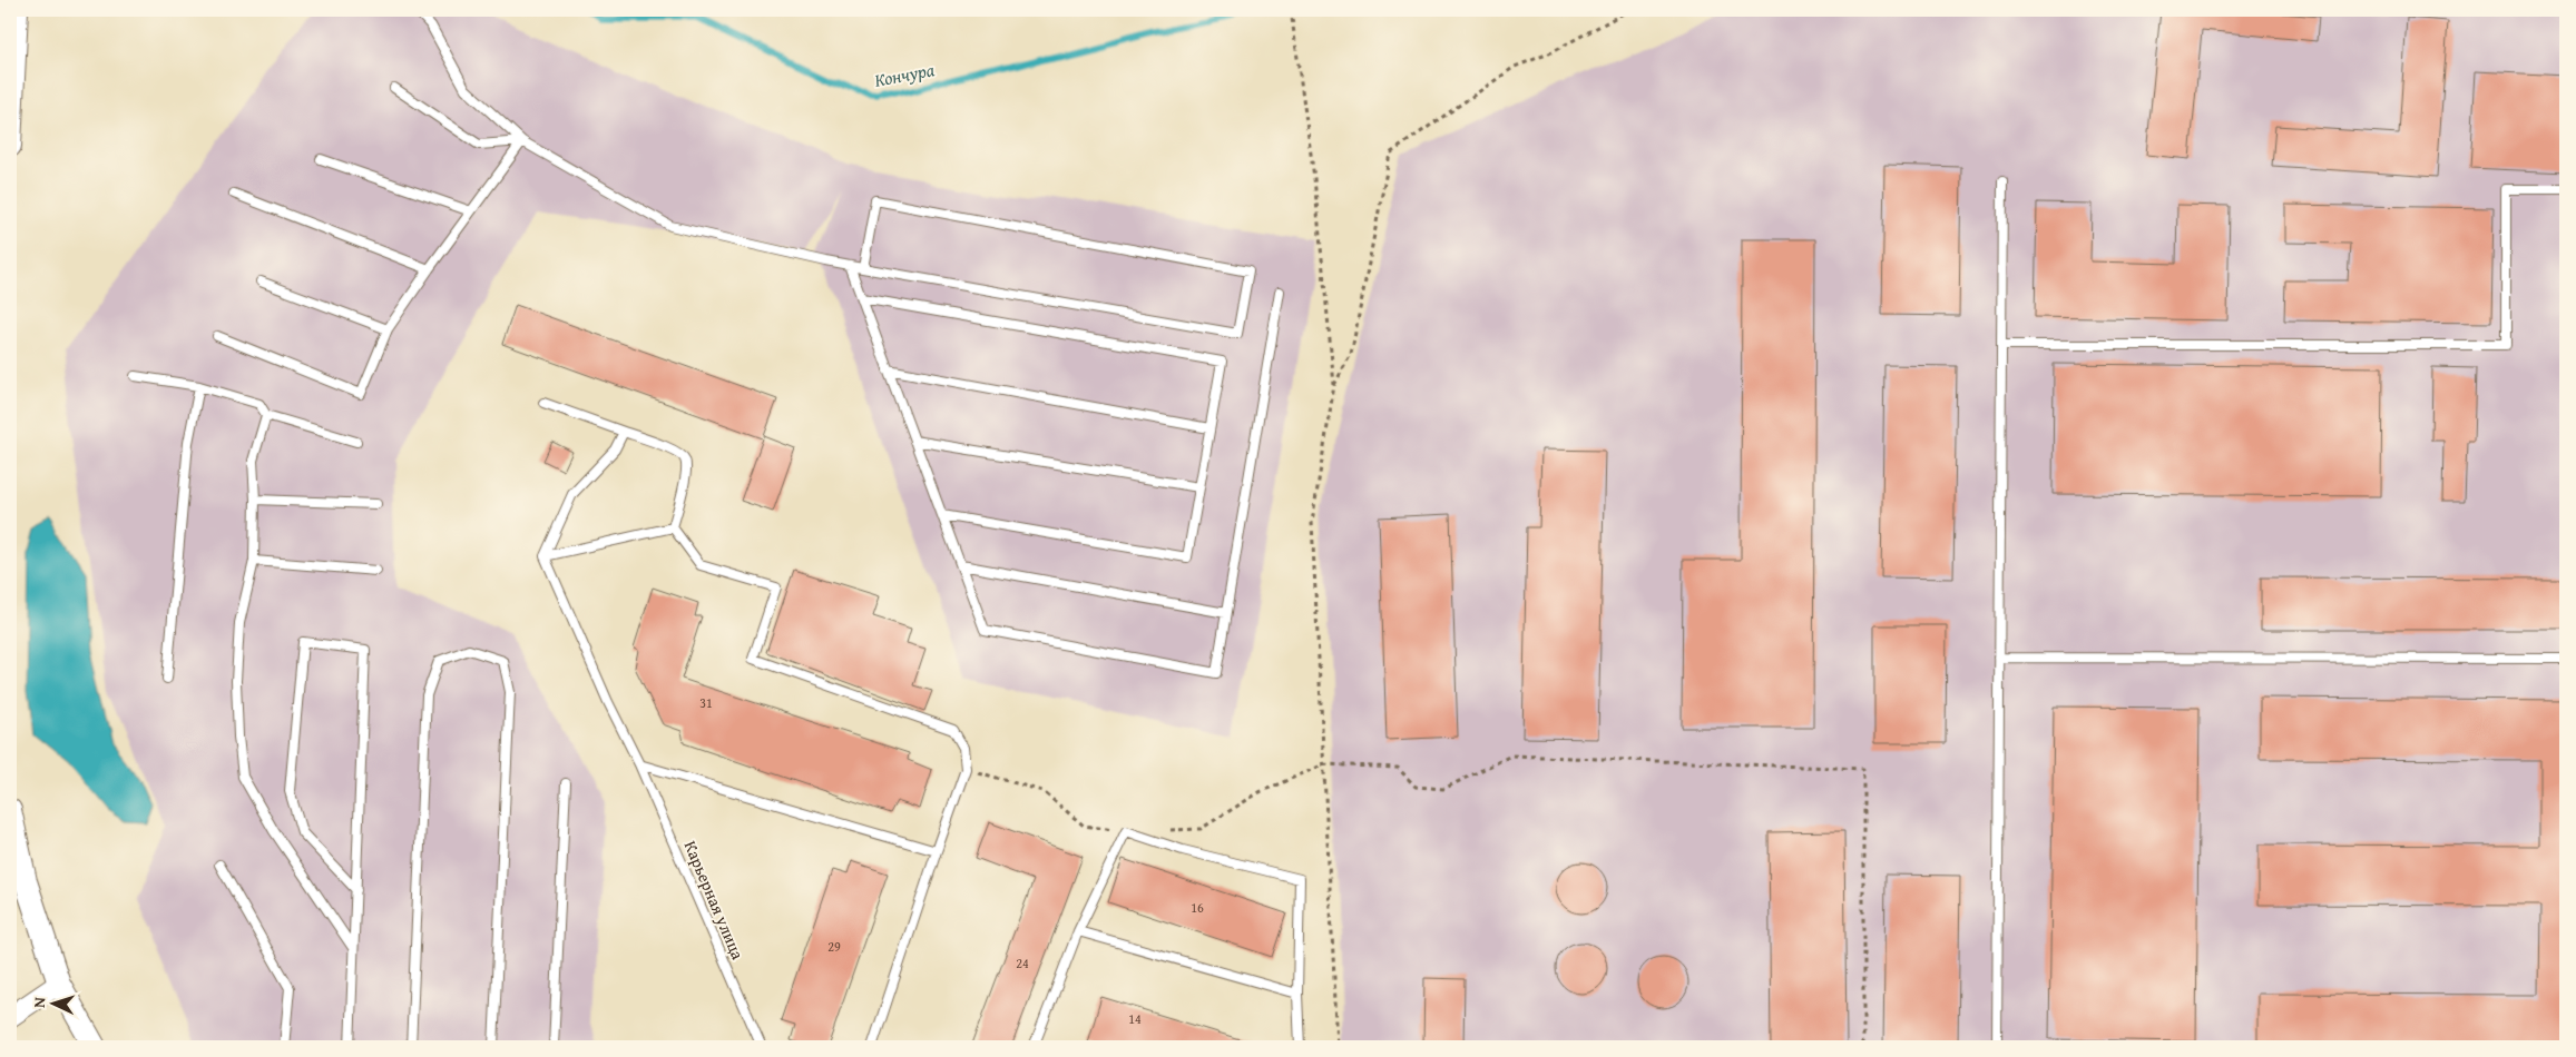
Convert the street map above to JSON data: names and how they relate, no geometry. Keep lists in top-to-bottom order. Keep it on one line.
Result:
{"streets":{"lane":["Карьерная улица"]},"water":["Кончура"],"house_numbers":["31","16","29","24","14"],"north":"left"}
